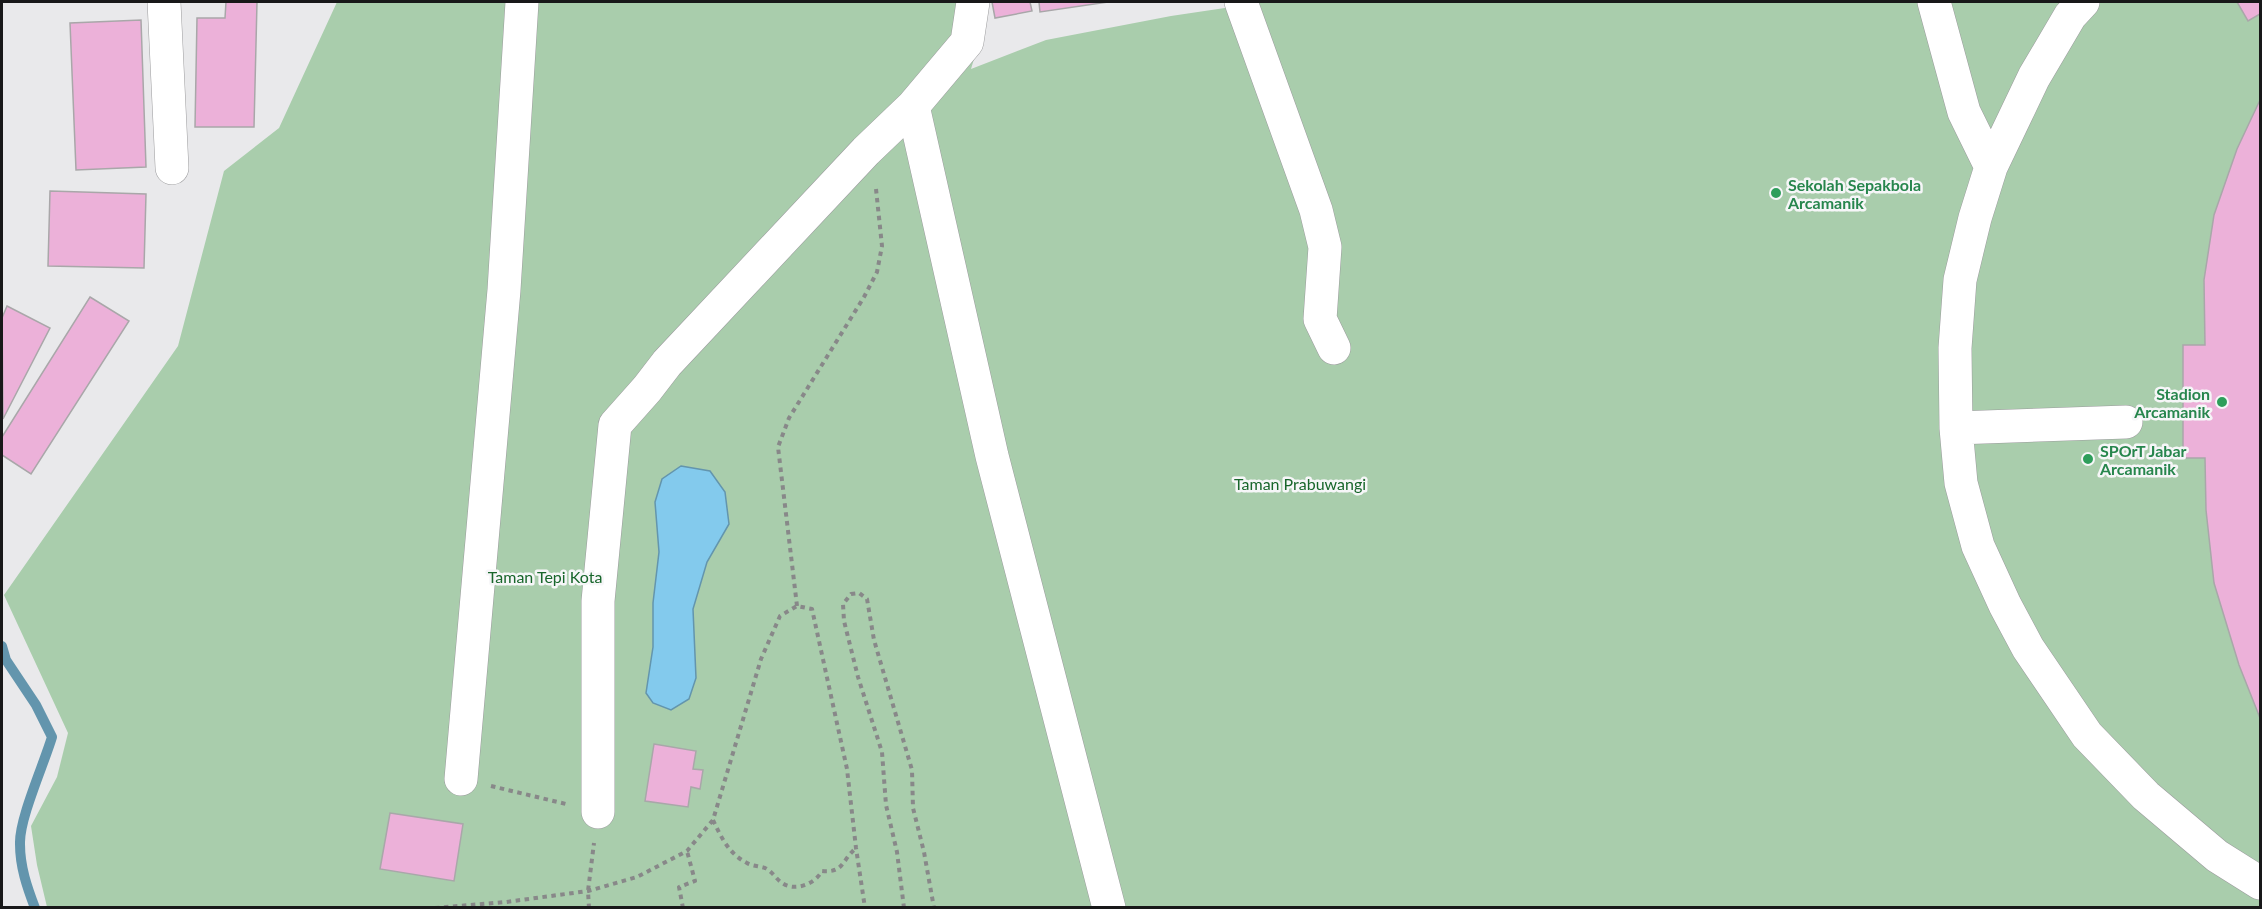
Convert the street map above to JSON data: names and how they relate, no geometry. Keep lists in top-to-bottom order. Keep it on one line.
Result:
{"parks":["Taman Prabuwangi","Taman Tepi Kota"],"places":["Sekolah Sepakbola Arcamanik","Stadion Arcamanik","SPOrT Jabar Arcamanik"]}
